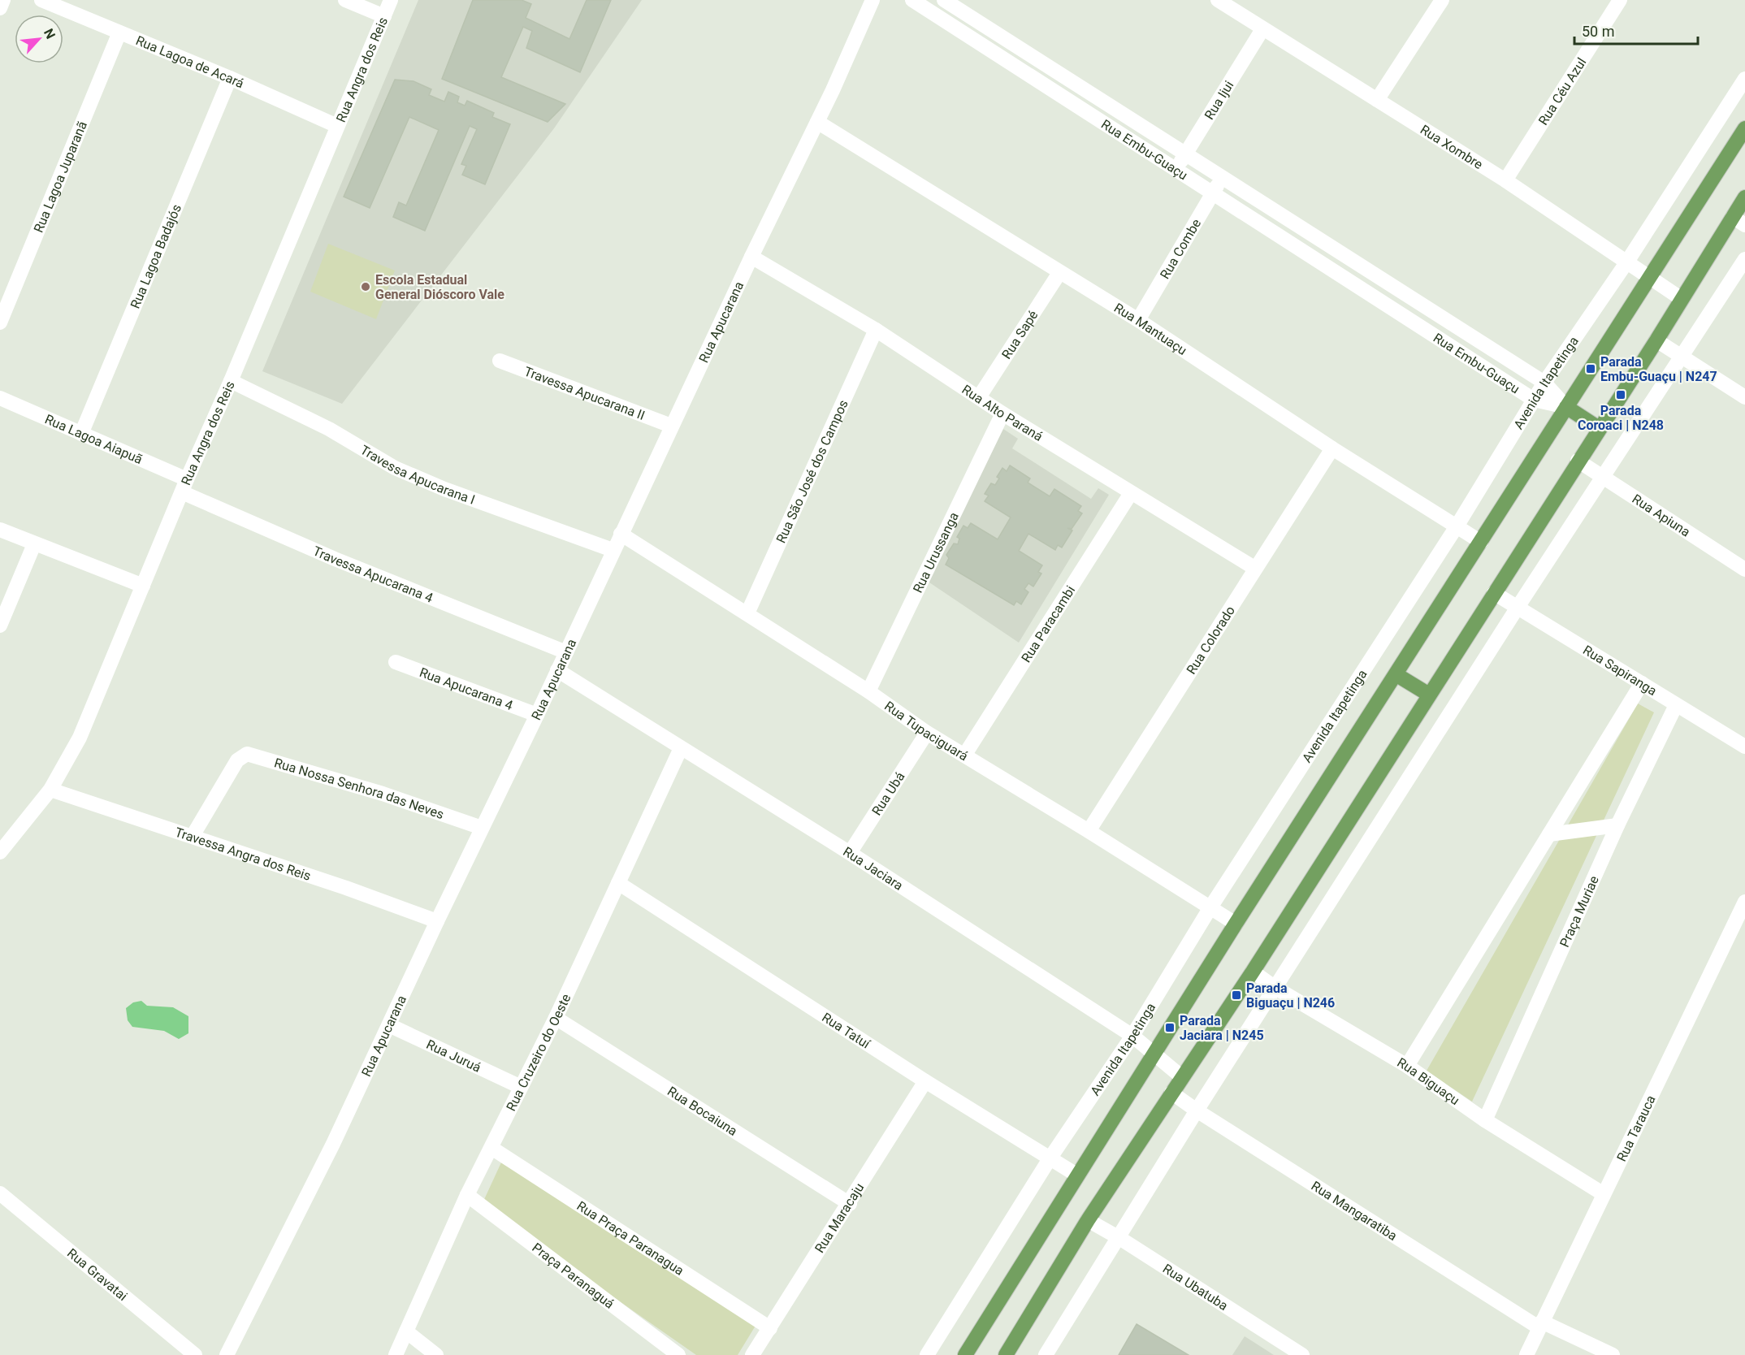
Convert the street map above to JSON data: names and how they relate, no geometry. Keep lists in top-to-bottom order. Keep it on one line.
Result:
{"streets":{"street":["Rua Lagoa de Acará","Rua Angra dos Reis","Rua Céu Azul","Rua Ijui","Rua Xombre","Rua Embu-Guaçu","Rua Lagoa Juparanã","Rua Combe","Rua Lagoa Badajós","Rua Apucarana","Rua Mantuaçu","Rua Sapé","Avenida Itapetinga","Travessa Apucarana II","Rua Alto Paraná","Rua Lagoa Aiapuã","Rua São José dos Campos","Travessa Apucarana I","Rua Apiuna","Rua Urussanga","Travessa Apucarana 4","Rua Paracambi","Rua Colorado","Rua Sapiranga","Rua Apucarana 4","Rua Tupaciguará","Rua Nossa Senhora das Neves","Rua Ubá","Travessa Angra dos Reis","Rua Jaciara","Praça Muriae","Rua Tatuí","Rua Cruzeiro do Oeste","Rua Juruá","Rua Biguaçu","Rua Bocaiuna","Rua Tarauca","Rua Mangaratiba","Rua Maracaju","Rua Praça Paranagua","Rua Gravatai","Praça Paranaguá","Rua Ubatuba"]},"crossings":[["Rua Lagoa de Acará","Rua Angra dos Reis"],["Rua Lagoa de Acará","Rua Lagoa Juparanã"],["Rua Lagoa de Acará","Rua Lagoa Badajós"],["Rua Angra dos Reis","Rua Lagoa Aiapuã"],["Rua Angra dos Reis","Travessa Apucarana I"],["Rua Angra dos Reis","Travessa Apucarana 4"],["Rua Angra dos Reis","Travessa Angra dos Reis"],["Rua Céu Azul","Rua Xombre"],["Rua Ijui","Rua Xombre"],["Rua Ijui","Rua Embu-Guaçu"],["Rua Xombre","Avenida Itapetinga"],["Rua Embu-Guaçu","Rua Combe"],["Rua Embu-Guaçu","Avenida Itapetinga"],["Rua Combe","Rua Mantuaçu"],["Rua Lagoa Badajós","Rua Lagoa Aiapuã"],["Rua Apucarana","Rua Mantuaçu"],["Rua Apucarana","Travessa Apucarana II"],["Rua Apucarana","Rua Alto Paraná"],["Rua Apucarana","Travessa Apucarana I"],["Rua Apucarana","Travessa Apucarana 4"],["Rua Apucarana","Rua Apucarana 4"],["Rua Apucarana","Rua Tupaciguará"],["Rua Apucarana","Rua Nossa Senhora das Neves"],["Rua Apucarana","Travessa Angra dos Reis"],["Rua Apucarana","Rua Jaciara"],["Rua Apucarana","Rua Juruá"],["Rua Mantuaçu","Rua Sapé"],["Rua Mantuaçu","Avenida Itapetinga"],["Rua Mantuaçu","Rua Colorado"],["Rua Sapé","Rua Alto Paraná"],["Avenida Itapetinga","Rua Tupaciguará"],["Avenida Itapetinga","Rua Jaciara"],["Avenida Itapetinga","Rua Tatuí"],["Rua Alto Paraná","Rua São José dos Campos"],["Rua Alto Paraná","Rua Urussanga"],["Rua Alto Paraná","Rua Paracambi"],["Rua Alto Paraná","Rua Colorado"],["Rua Lagoa Aiapuã","Travessa Apucarana 4"],["Rua São José dos Campos","Rua Tupaciguará"],["Rua Urussanga","Rua Tupaciguará"],["Rua Paracambi","Rua Tupaciguará"],["Rua Colorado","Rua Tupaciguará"],["Rua Sapiranga","Praça Muriae"],["Rua Tupaciguará","Rua Ubá"],["Rua Nossa Senhora das Neves","Travessa Angra dos Reis"],["Rua Ubá","Rua Jaciara"],["Rua Jaciara","Rua Cruzeiro do Oeste"],["Praça Muriae","Rua Biguaçu"],["Rua Tatuí","Rua Cruzeiro do Oeste"],["Rua Tatuí","Rua Maracaju"],["Rua Cruzeiro do Oeste","Rua Juruá"],["Rua Cruzeiro do Oeste","Rua Bocaiuna"],["Rua Cruzeiro do Oeste","Rua Praça Paranagua"],["Rua Cruzeiro do Oeste","Praça Paranaguá"],["Rua Biguaçu","Rua Tarauca"],["Rua Bocaiuna","Rua Maracaju"],["Rua Tarauca","Rua Mangaratiba"],["Rua Maracaju","Rua Praça Paranagua"]],"places":{"other":["Escola Estadual General Dióscoro Vale"],"transit":["Parada Embu-Guaçu | N247","Parada Coroaci | N248","Parada Biguaçu | N246","Parada Jaciara | N245"]},"scale_bar":"50 m","north":"top right"}
